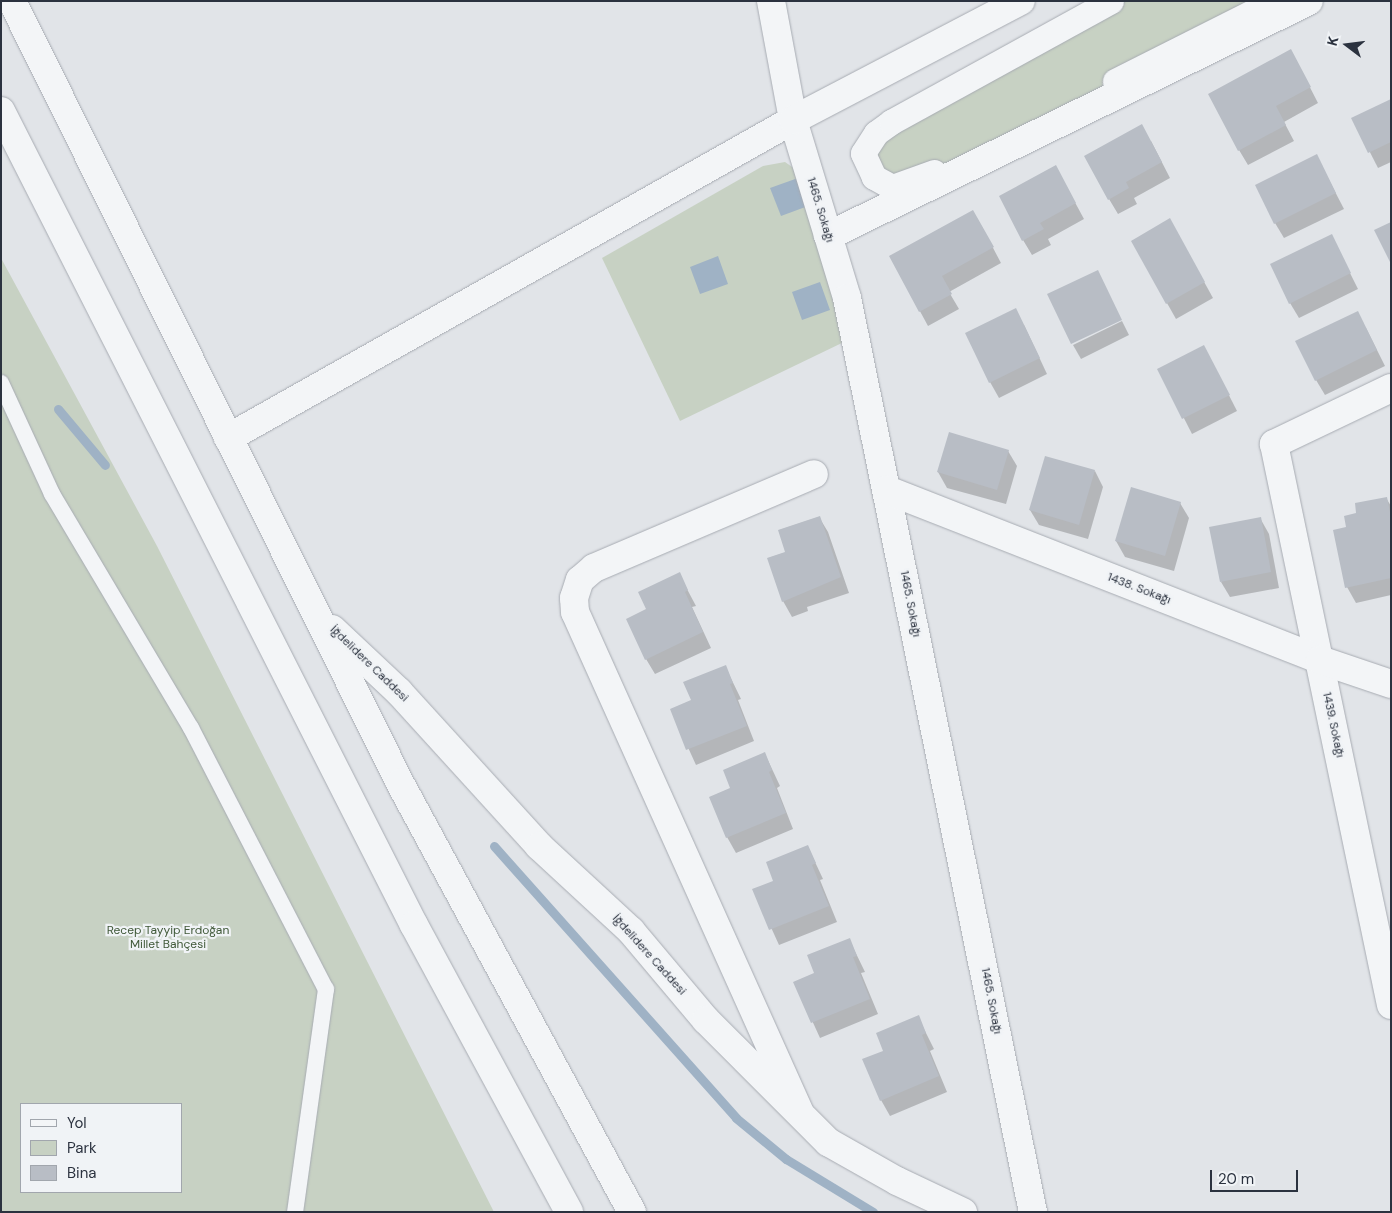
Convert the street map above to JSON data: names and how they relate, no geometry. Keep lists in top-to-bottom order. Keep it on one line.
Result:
{"streets":{"street":["1465. Sokağı","1438. Sokağı","İğdelidere Caddesi","1439. Sokağı"]},"crossings":[["1465. Sokağı","1438. Sokağı"],["1438. Sokağı","1439. Sokağı"]],"parks":["Recep Tayyip Erdoğan Millet Bahçesi"],"legend":["Yol","Park","Bina"],"scale_bar":"20 m","north":"left"}
